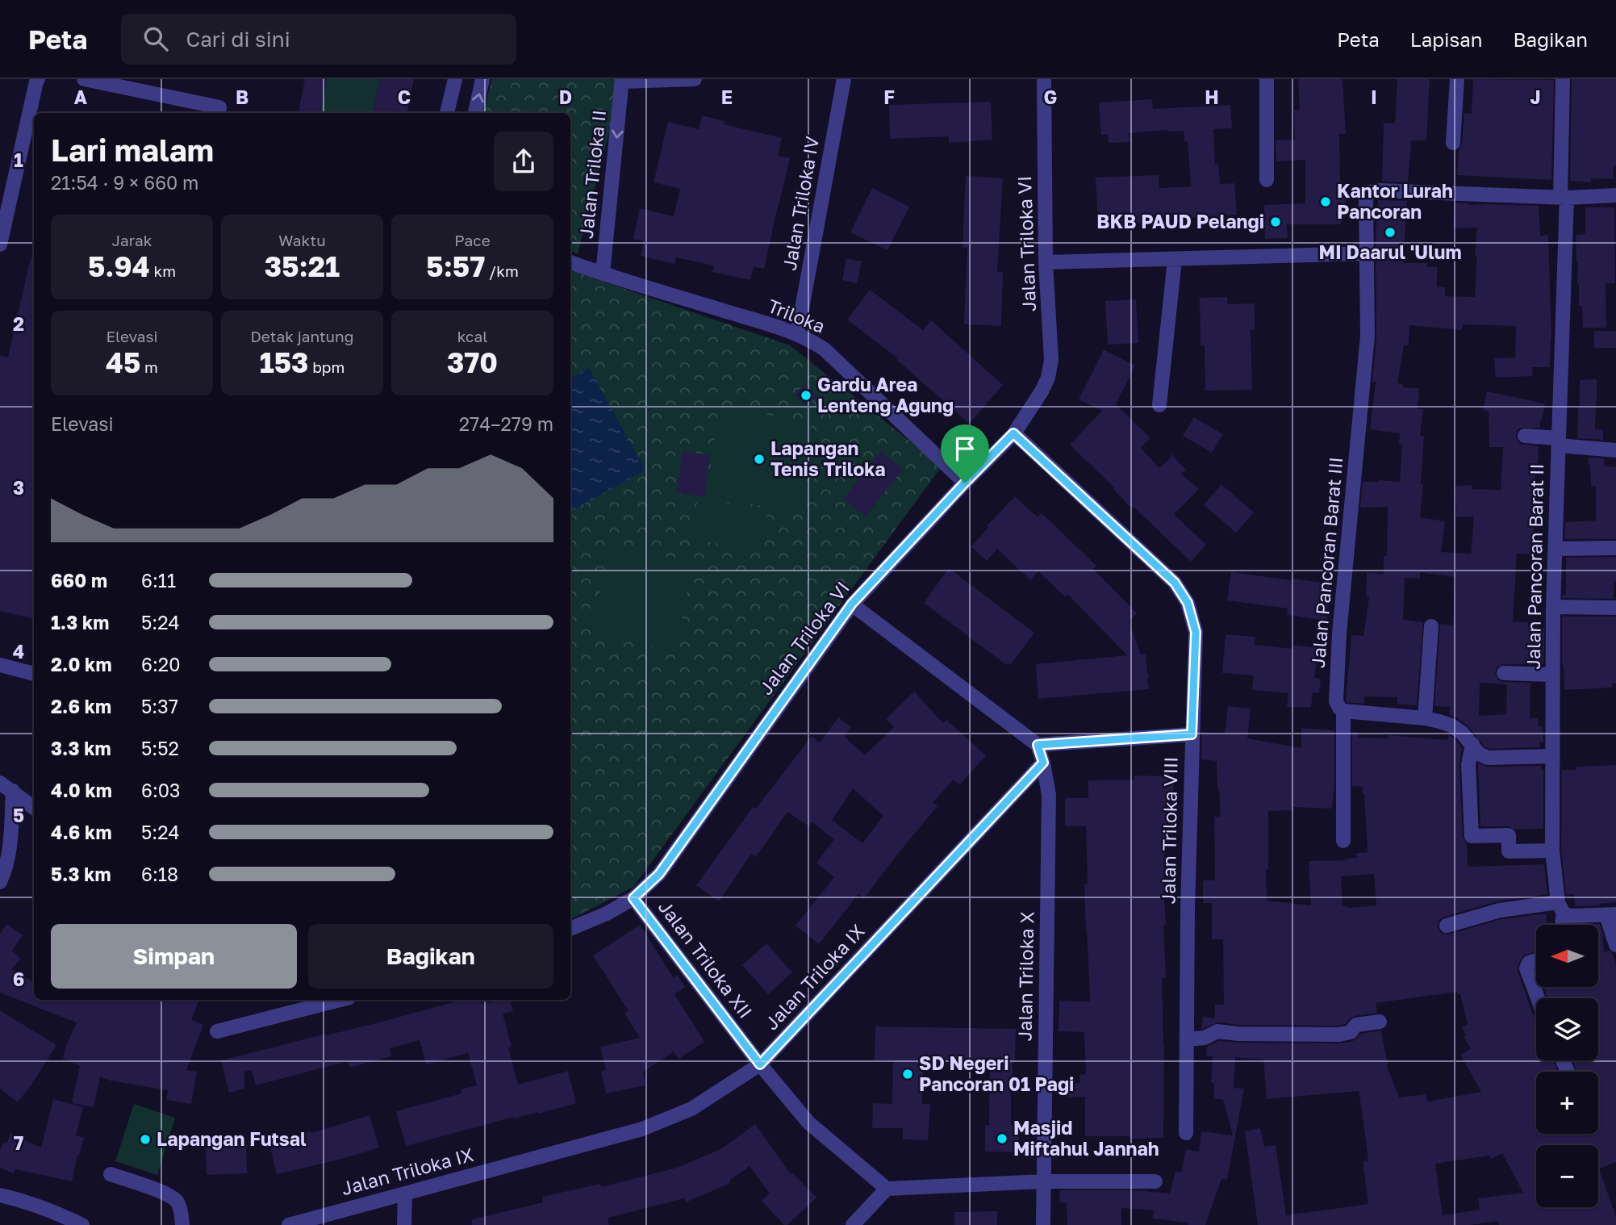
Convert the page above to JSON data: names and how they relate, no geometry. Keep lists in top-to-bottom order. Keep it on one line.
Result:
{"streets":{"street":["Jalan Triloka II","Jalan Triloka IV","Jalan Triloka VI","Triloka","Jalan Pancoran Barat III","Jalan Pancoran Barat II","Jalan Triloka VIII","Jalan Triloka XII","Jalan Triloka X","Jalan Triloka IX"]},"crossings":[["Jalan Triloka II","Triloka"],["Jalan Triloka IV","Triloka"],["Jalan Triloka VI","Triloka"],["Jalan Triloka VI","Jalan Triloka VIII"],["Jalan Triloka VI","Jalan Triloka XII"],["Jalan Pancoran Barat III","Jalan Pancoran Barat II"],["Jalan Triloka XII","Jalan Triloka IX"],["Jalan Triloka X","Jalan Triloka IX"]],"one_way":["Jalan Triloka II"],"places":["Kantor Lurah Pancoran","BKB PAUD Pelangi","MI Daarul 'Ulum","Gardu Area Lenteng Agung","Lapangan Tenis Triloka","SD Negeri Pancoran 01 Pagi","Masjid Miftahul Jannah","Lapangan Futsal"],"north":"left","page":{"header":"Peta","search":"Cari di sini","nav":["Peta","Lapisan","Bagikan"],"heading":["Lari malam","21:54 · 9 × 660 m"],"stats":[["Jarak","5.94 km"],["Waktu","35:21"],["Pace","5:57 /km"],["Elevasi","45 m"],["Detak jantung","153 bpm"],["kcal","370"]],"chart":["Elevasi","274–279 m"],"list":[{"name":"660 m","note":"6:11"},{"name":"1.3 km","note":"5:24"},{"name":"2.0 km","note":"6:20"},{"name":"2.6 km","note":"5:37"},{"name":"3.3 km","note":"5:52"},{"name":"4.0 km","note":"6:03"},{"name":"4.6 km","note":"5:24"},{"name":"5.3 km","note":"6:18"}],"buttons":["Simpan","Bagikan"],"map_buttons":["+","−"]},"grid":{"columns":["A","B","C","D","E","F","G","H","I","J"],"rows":["1","2","3","4","5","6","7"]}}
